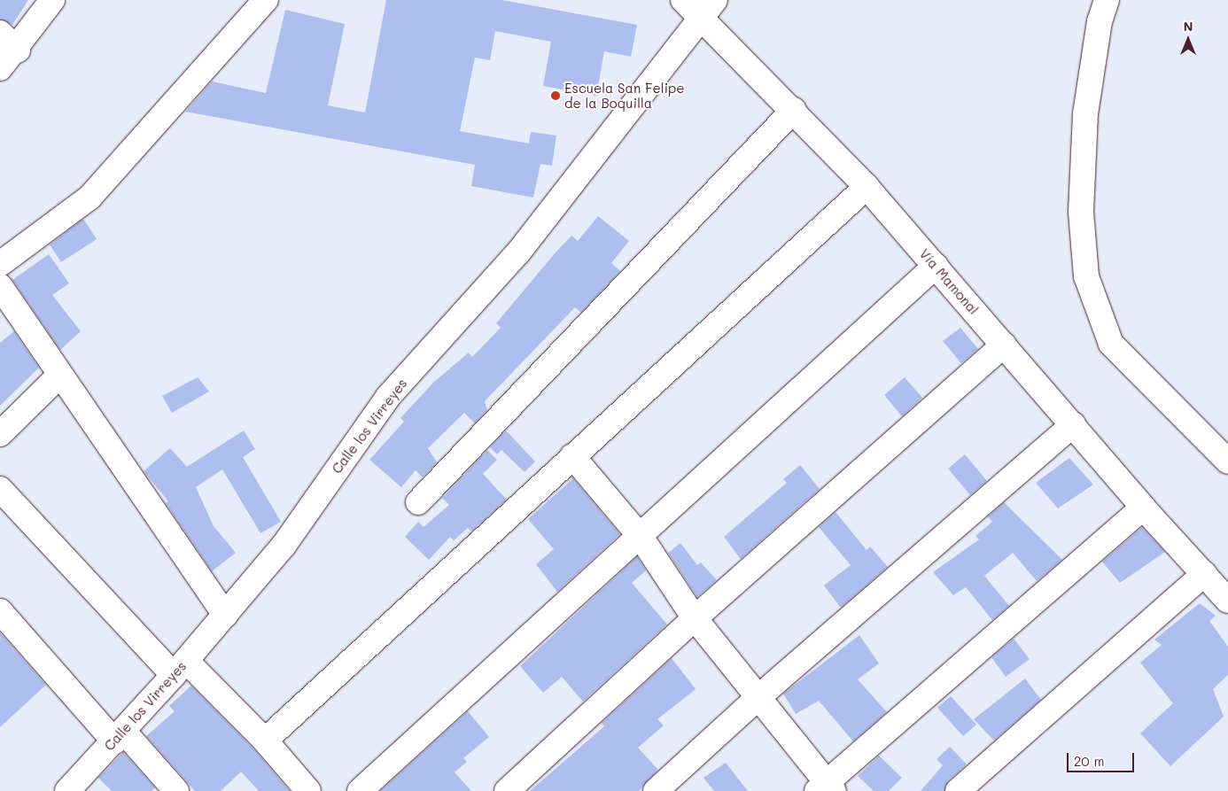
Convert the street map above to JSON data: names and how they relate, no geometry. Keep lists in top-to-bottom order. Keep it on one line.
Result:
{"streets":{"street":["Vía Mamonal","Calle los Virreyes"]},"crossings":[["Vía Mamonal","Calle los Virreyes"]],"places":["Escuela San Felipe de la Boquilla"],"scale_bar":"20 m","north":"top"}
